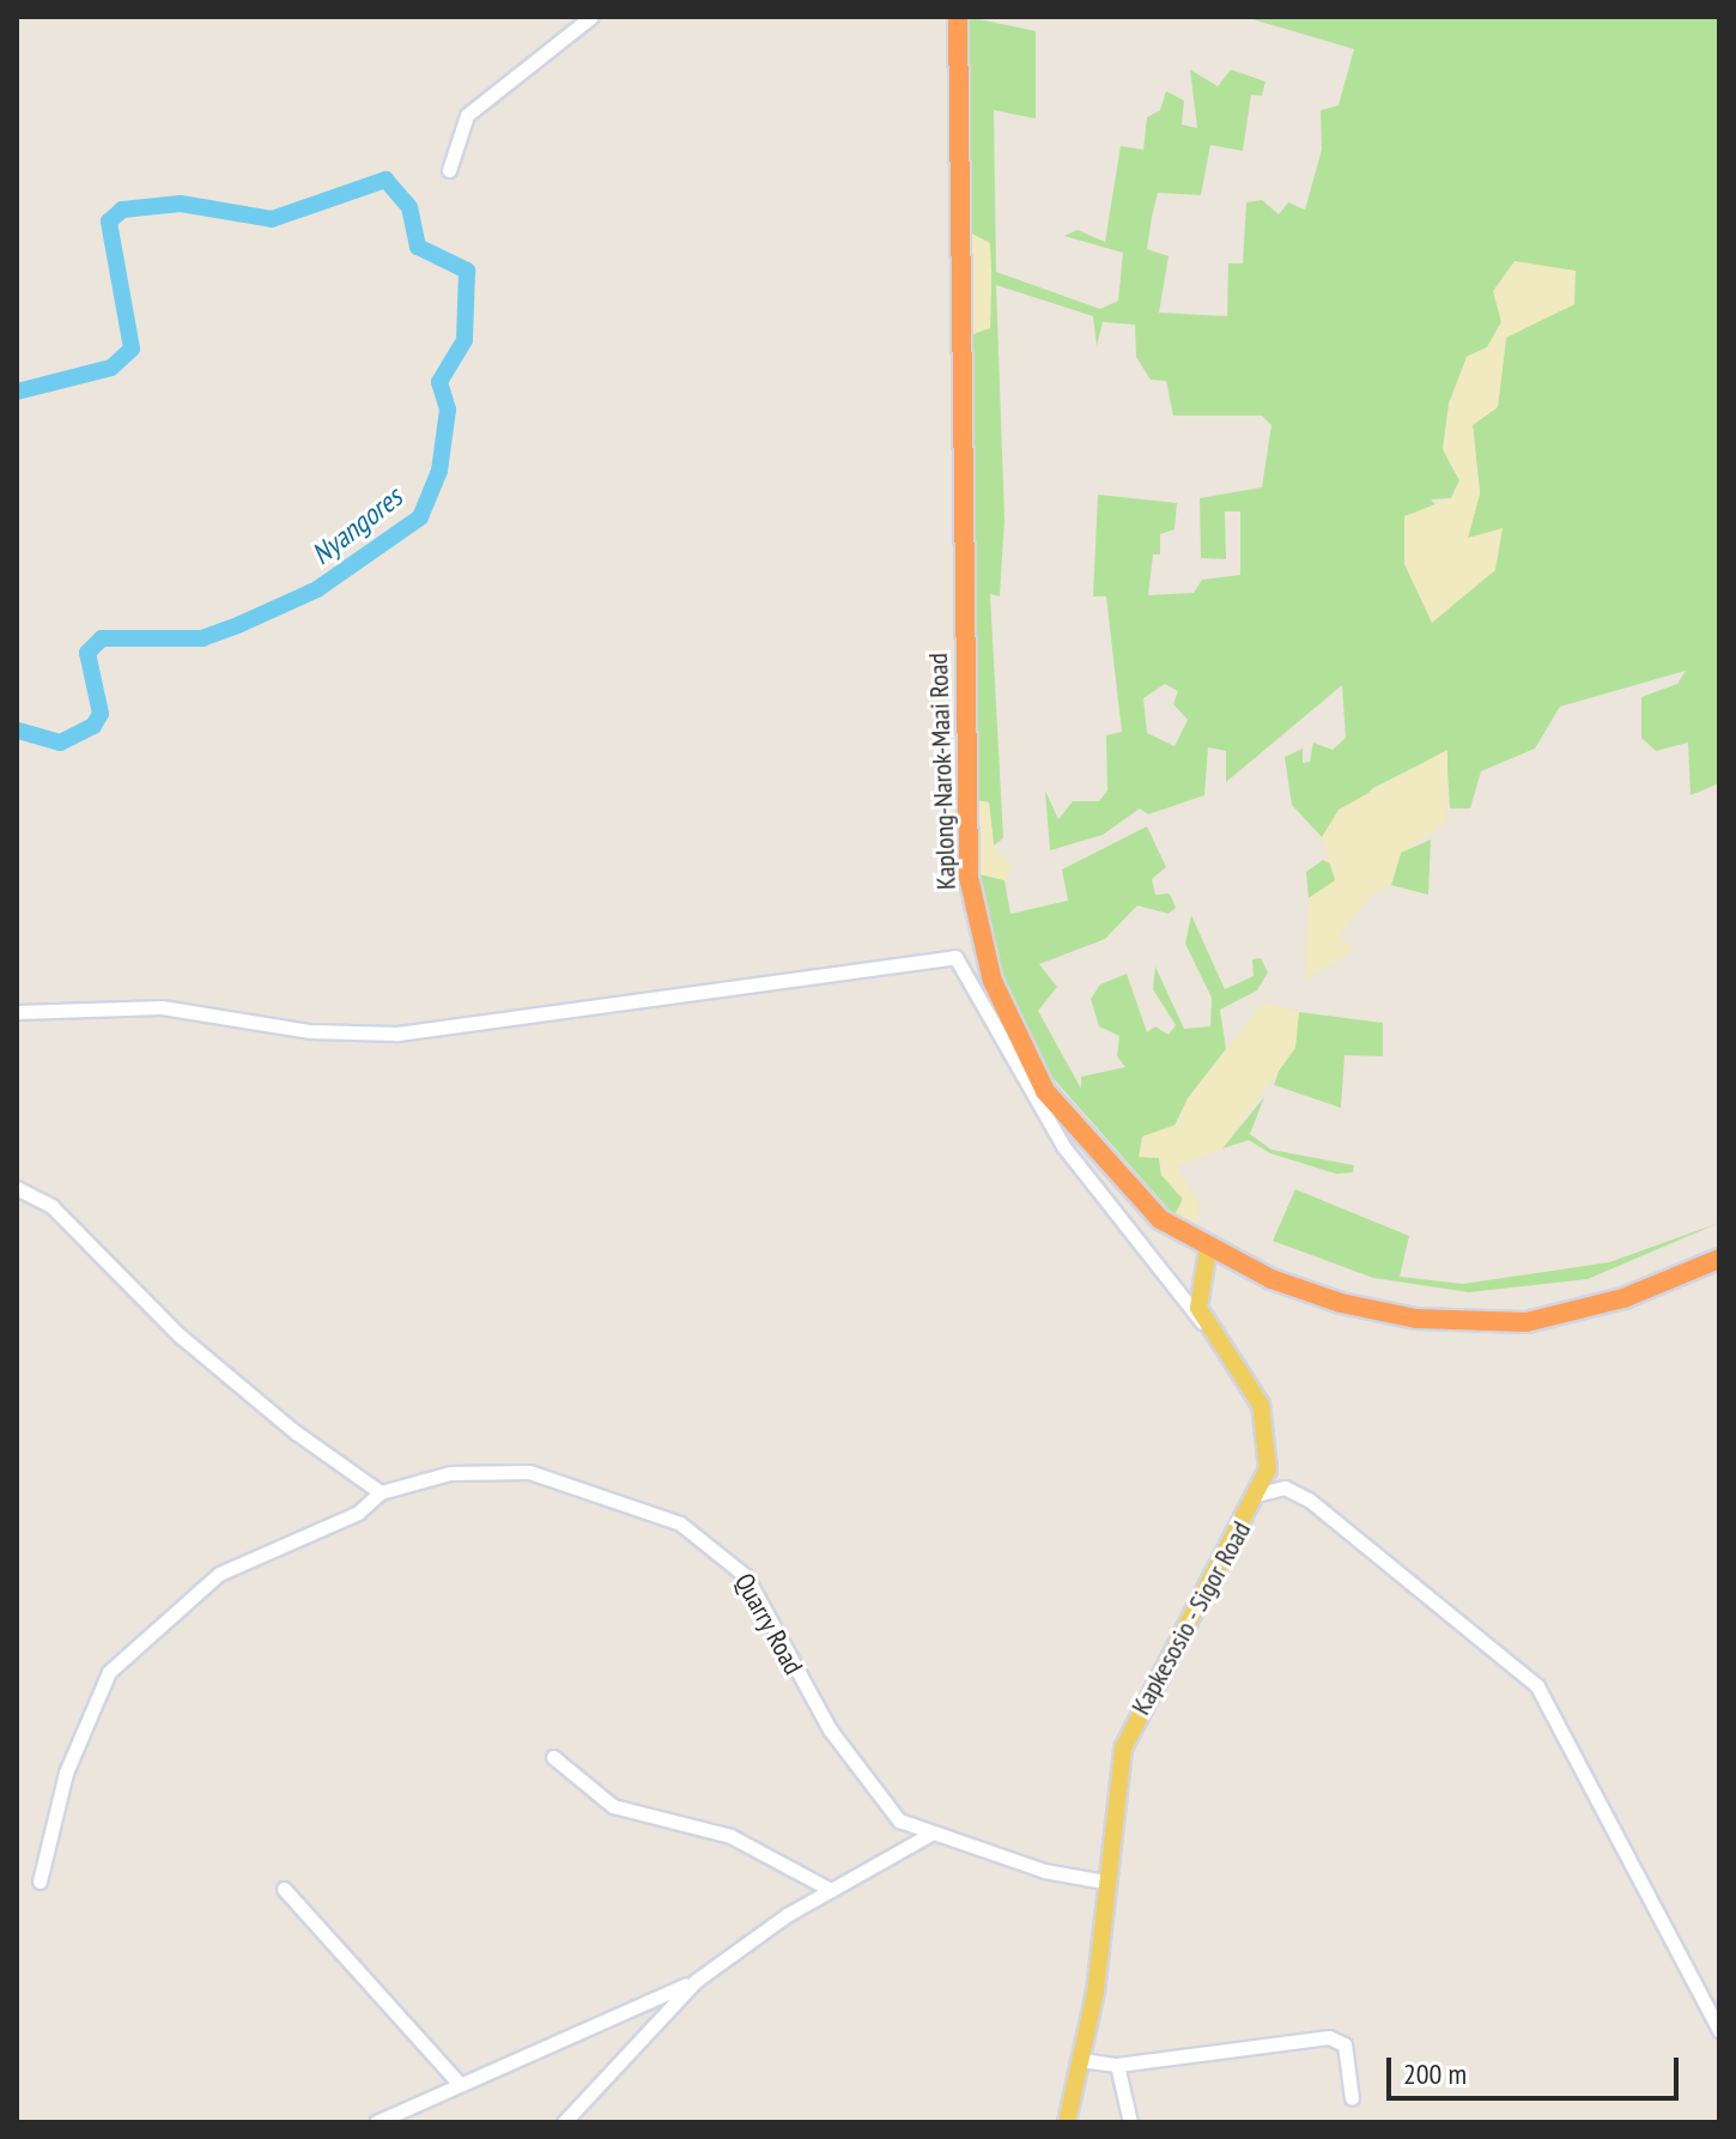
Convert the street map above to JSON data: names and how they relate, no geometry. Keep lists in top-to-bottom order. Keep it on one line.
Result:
{"streets":{"highway":["Kaplong-Narok-Maai Road"],"main road":["Kapkesosio - Sigor Road"],"street":["Quarry Road"]},"crossings":[["Kaplong-Narok-Maai Road","Kapkesosio - Sigor Road"],["Kapkesosio - Sigor Road","Quarry Road"]],"water":["Nyangores"],"scale_bar":"200 m"}
